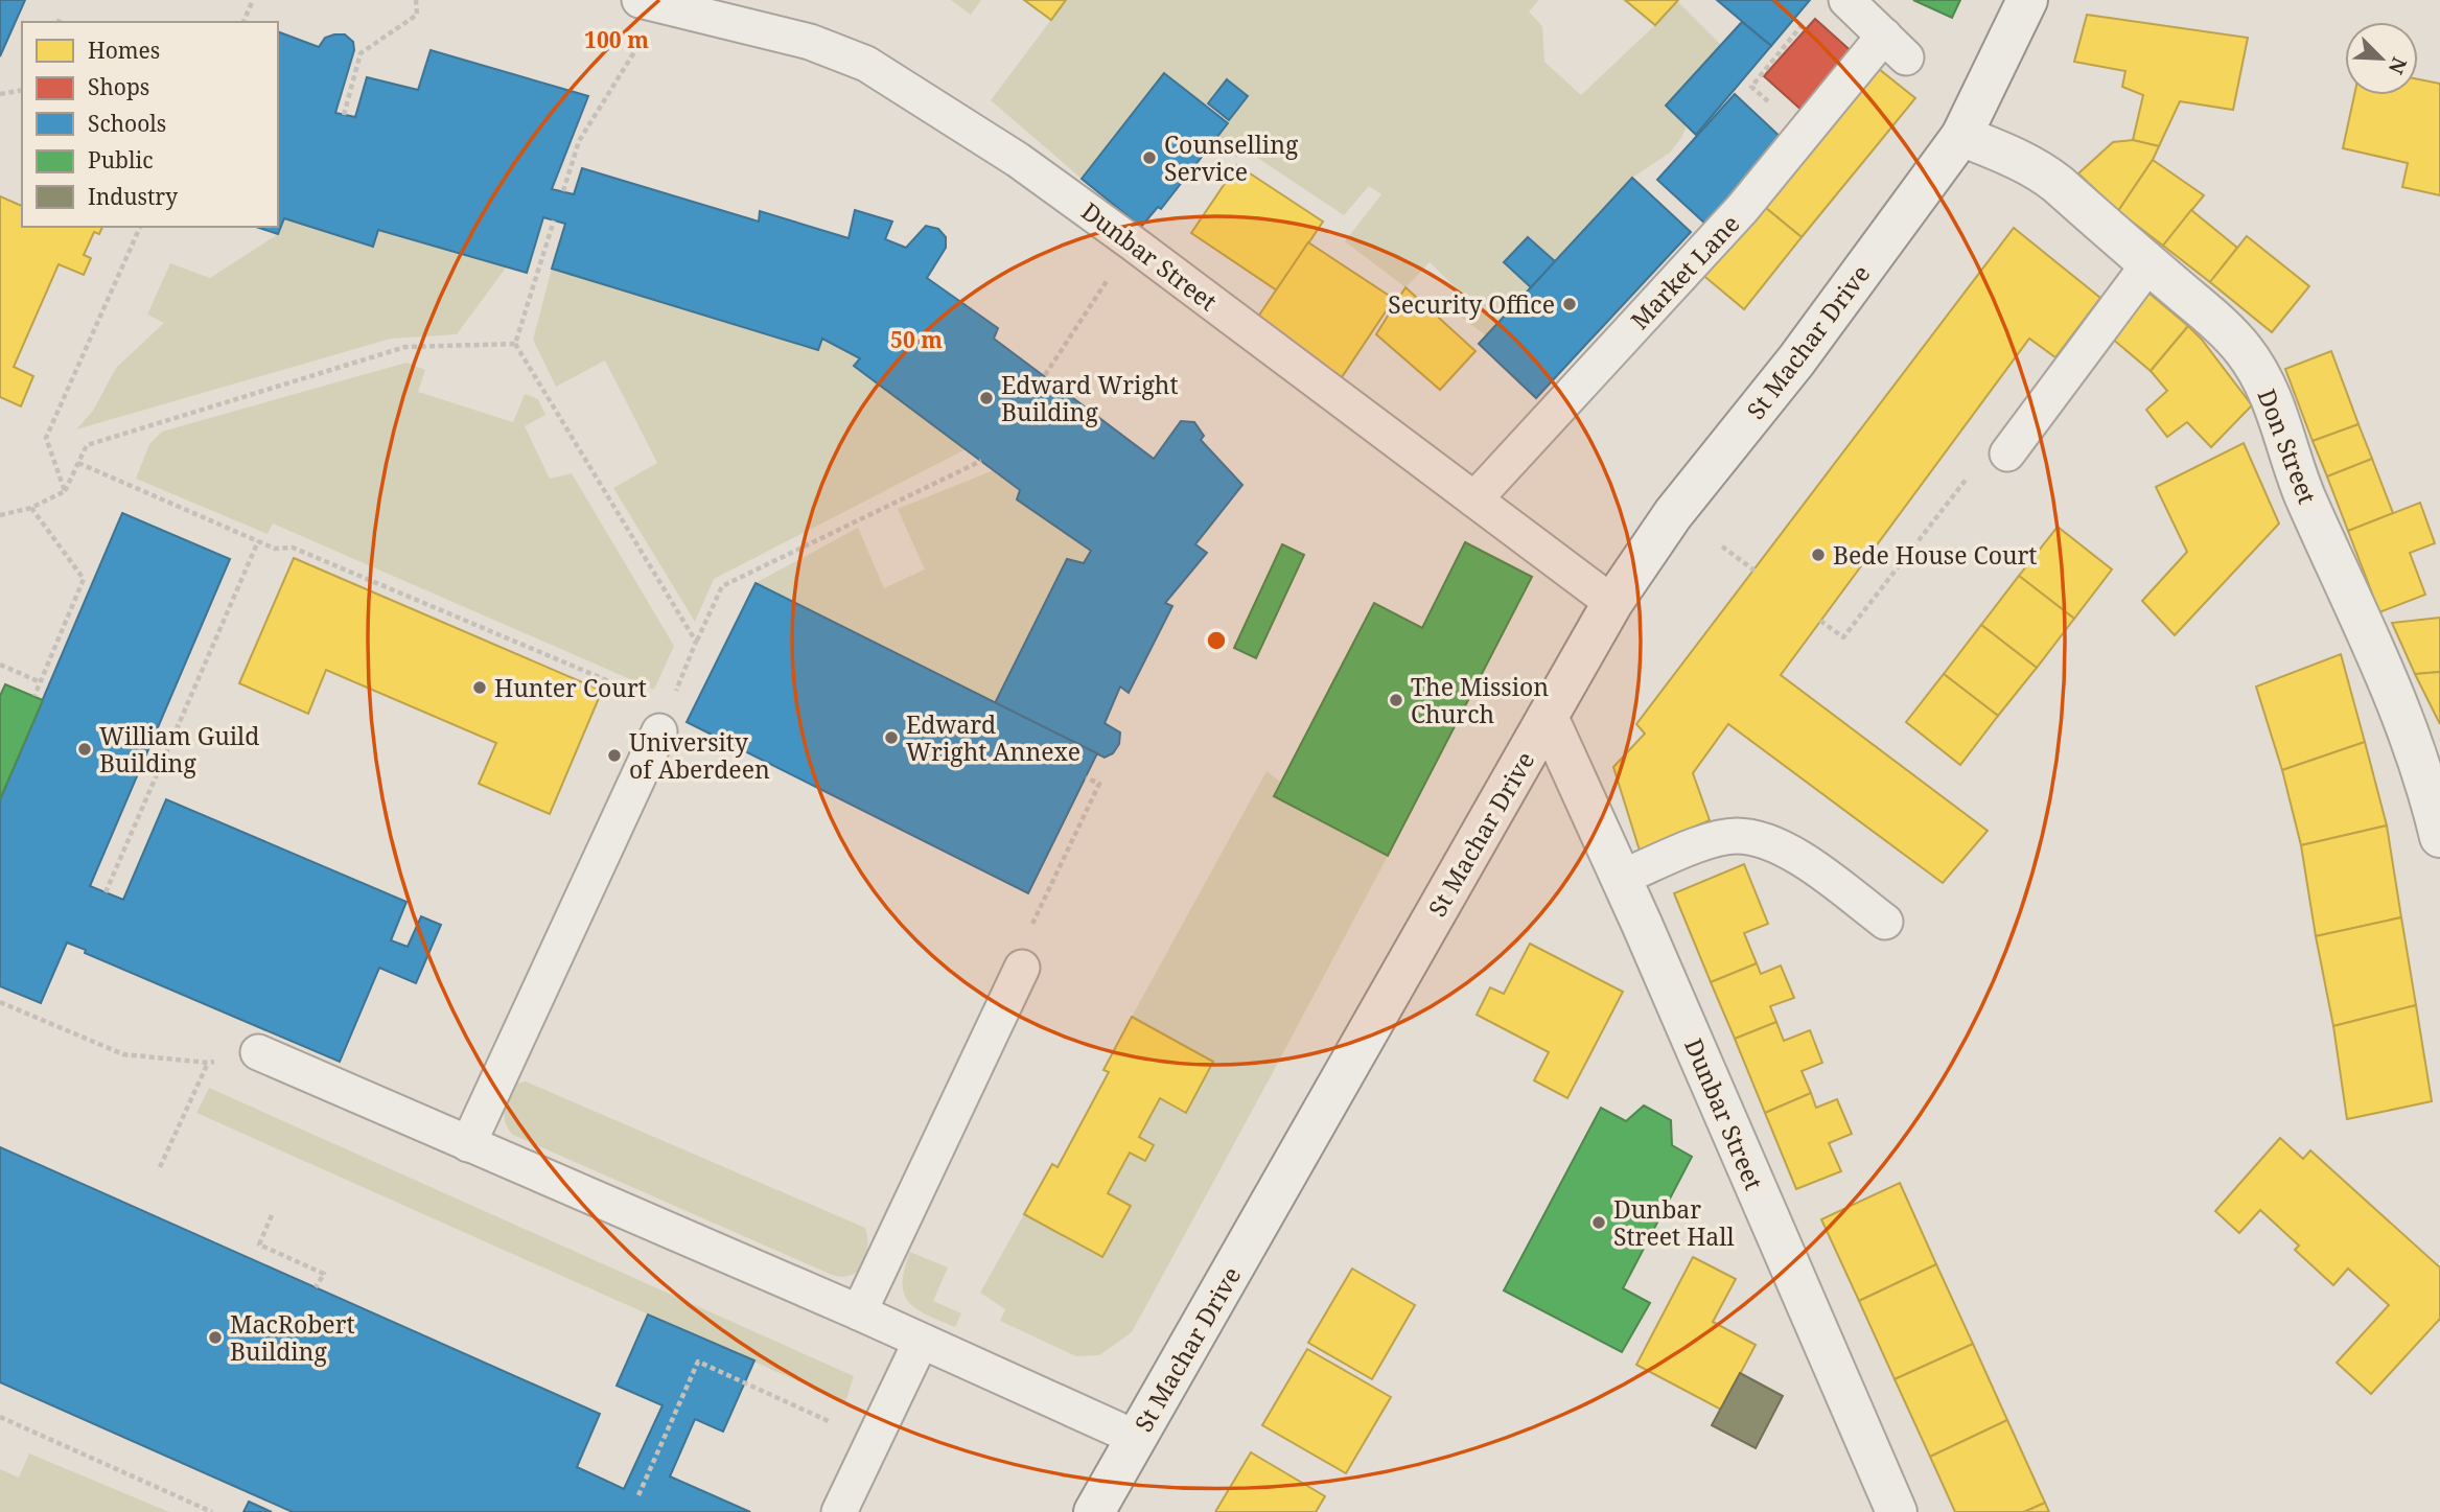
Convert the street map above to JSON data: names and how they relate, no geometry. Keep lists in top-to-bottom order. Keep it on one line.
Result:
{"streets":{"main road":["Dunbar Street","St Machar Drive","Don Street"],"lane":["Market Lane"]},"crossings":[["Dunbar Street","Market Lane"],["Dunbar Street","St Machar Drive"],["St Machar Drive","Don Street"]],"places":["Counselling Service","Security Office","Edward Wright Building","Bede House Court","Hunter Court","The Mission Church","Edward Wright Annexe","William Guild Building","University of Aberdeen","Dunbar Street Hall","MacRobert Building"],"legend":["Homes","Shops","Schools","Public","Industry"],"north":"bottom right","rings":["100 m","50 m"]}
